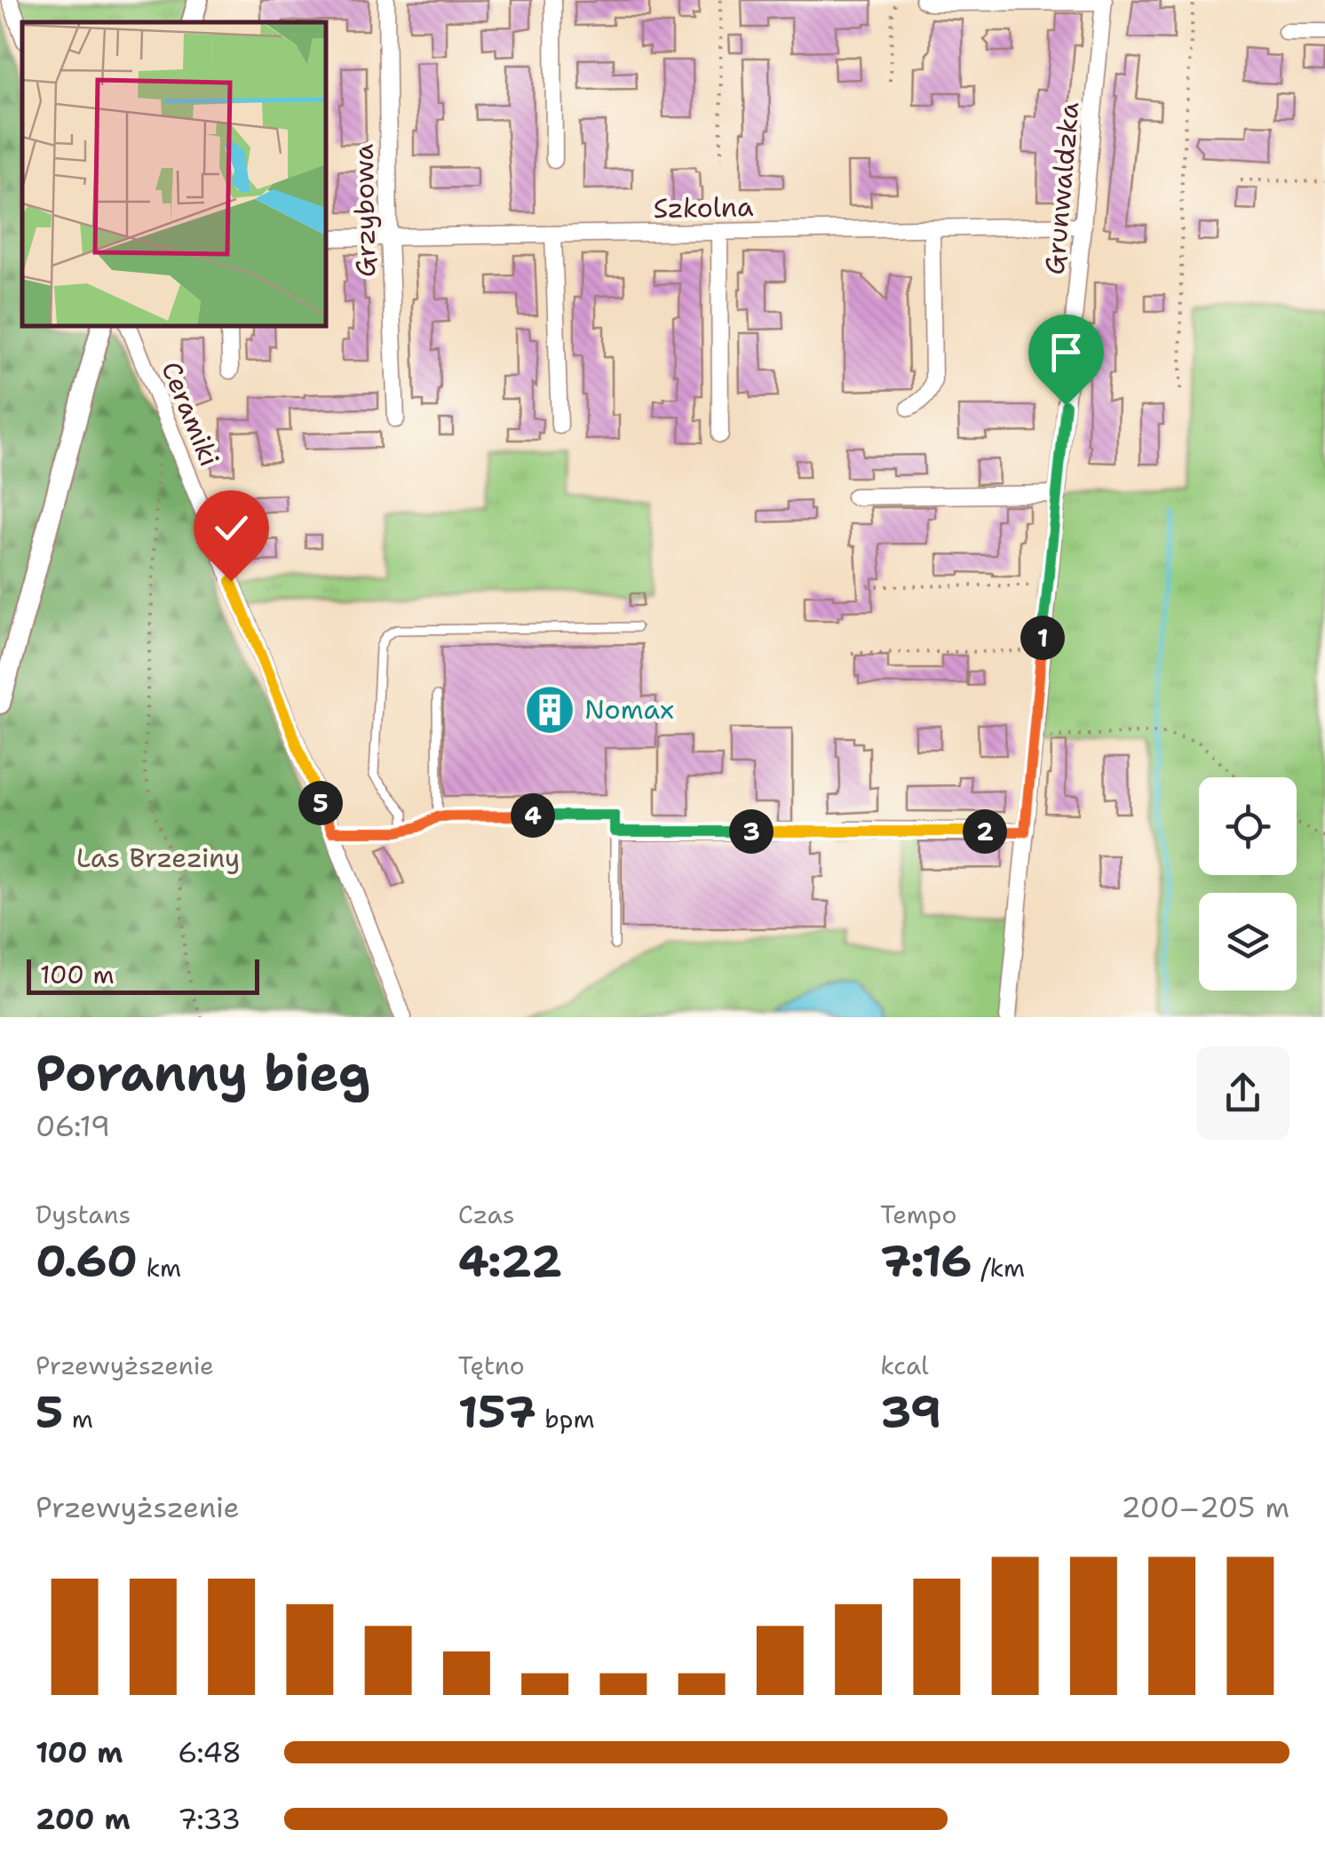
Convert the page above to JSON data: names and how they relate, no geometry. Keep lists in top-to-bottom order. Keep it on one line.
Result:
{"streets":{"street":["Grunwaldzka","Szkolna","Grzybowa","Ceramiki"]},"crossings":[["Grunwaldzka","Szkolna"],["Szkolna","Grzybowa"]],"parks":["Las Brzeziny"],"places":{"building":["Nomax"]},"scale_bar":"100 m","page":{"pins":["1","5","4","2","3"],"scale":"100 m","heading":["Poranny bieg","06:19"],"stats":[["Dystans","0.60 km"],["Czas","4:22"],["Tempo","7:16 /km"],["Przewyższenie","5 m"],["Tętno","157 bpm"],["kcal","39"]],"chart":["Przewyższenie","200–205 m"],"list":[{"name":"100 m","note":"6:48"},{"name":"200 m","note":"7:33"}]}}
